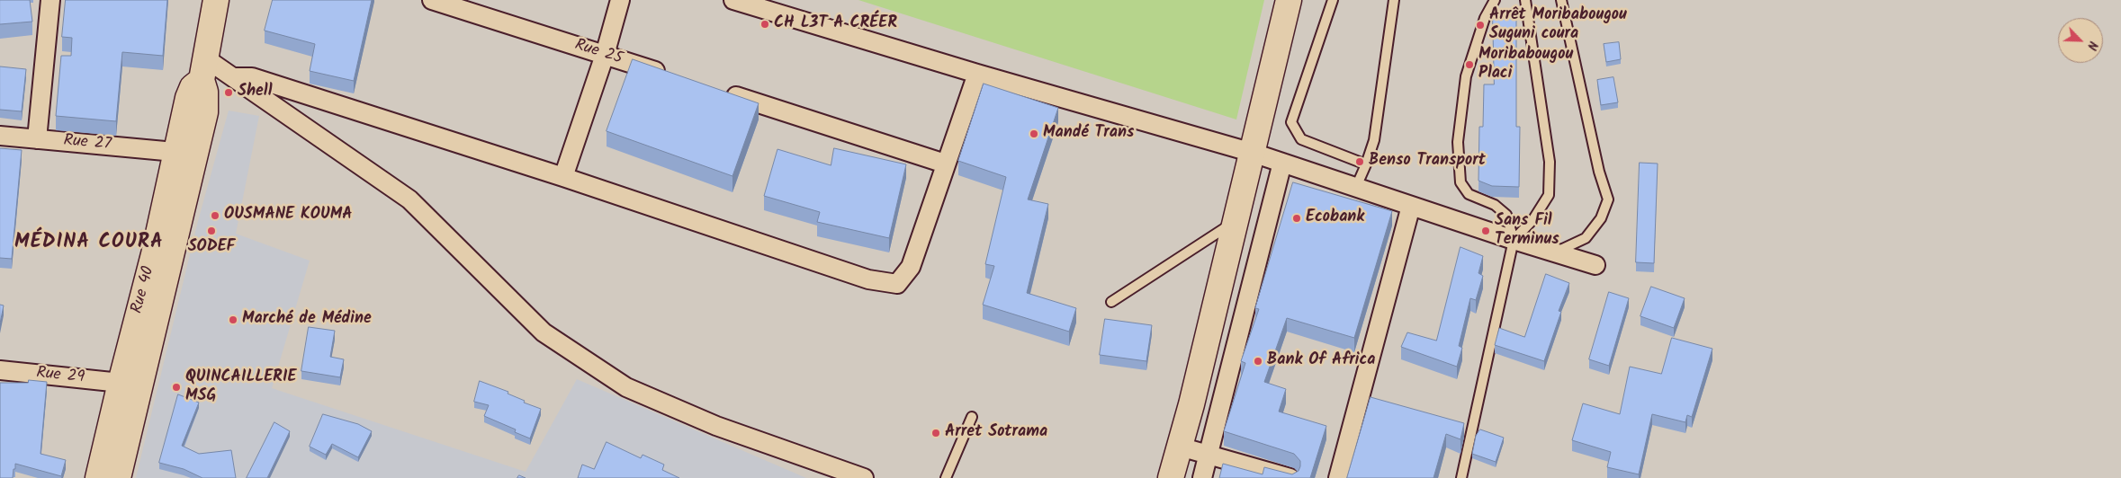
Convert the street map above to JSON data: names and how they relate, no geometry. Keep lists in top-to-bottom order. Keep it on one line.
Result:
{"streets":{"main road":["Rue 40"],"street":["Rue 25","Rue 27","Rue 29"]},"crossings":[["Rue 27","Rue 40"],["Rue 40","Rue 29"]],"districts":["MÉDINA COURA"],"places":["CH L3T A CRÉER","Arrêt Moribabougou Suguni coura","Moribabougou Placi","Shell","Mandé Trans","Benso Transport","OUSMANE KOUMA","Ecobank","SODEF","Sans Fil Terminus","Marché de Médine","Bank Of Africa","QUINCAILLERIE MSG","Arret Sotrama"],"north":"bottom right"}
